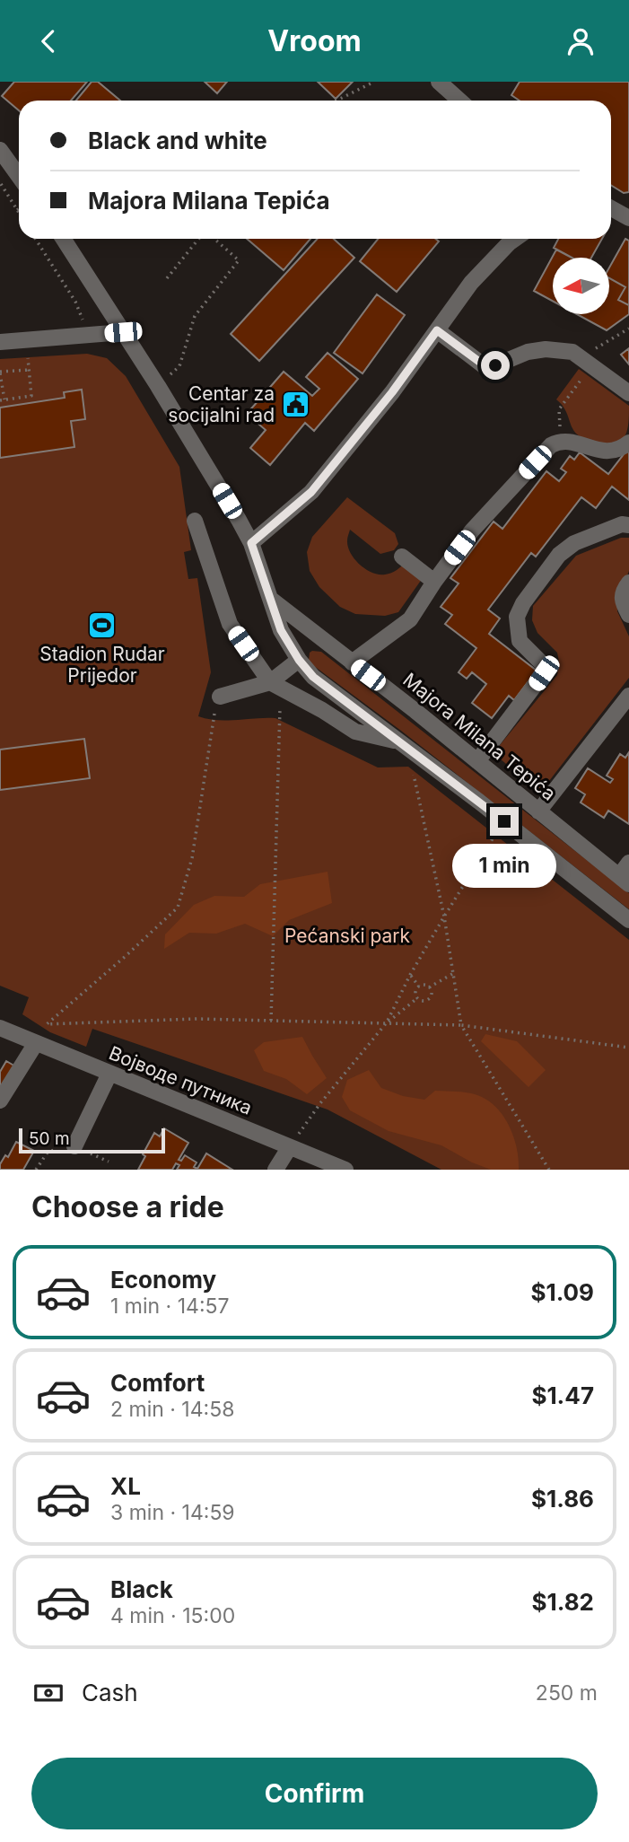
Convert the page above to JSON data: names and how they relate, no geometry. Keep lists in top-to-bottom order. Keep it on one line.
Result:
{"streets":{"street":["Majora Milana Tepića","Војводе путника"]},"parks":["Pećanski park"],"places":{"public building":["Centar za socijalni rad"],"sports":["Stadion Rudar Prijedor"]},"scale_bar":"50 m","north":"left","page":{"header":"Vroom","banner":["Black and white","Majora Milana Tepića"],"bubble":"1 min","scale":"50 m","heading":"Choose a ride","list":[{"name":"Economy","note":"1 min · 14:57","value":"$1.09"},{"name":"Comfort","note":"2 min · 14:58","value":"$1.47"},{"name":"XL","note":"3 min · 14:59","value":"$1.86"},{"name":"Black","note":"4 min · 15:00","value":"$1.82"}],"pay":["Cash","250 m"],"buttons":"Confirm"}}
